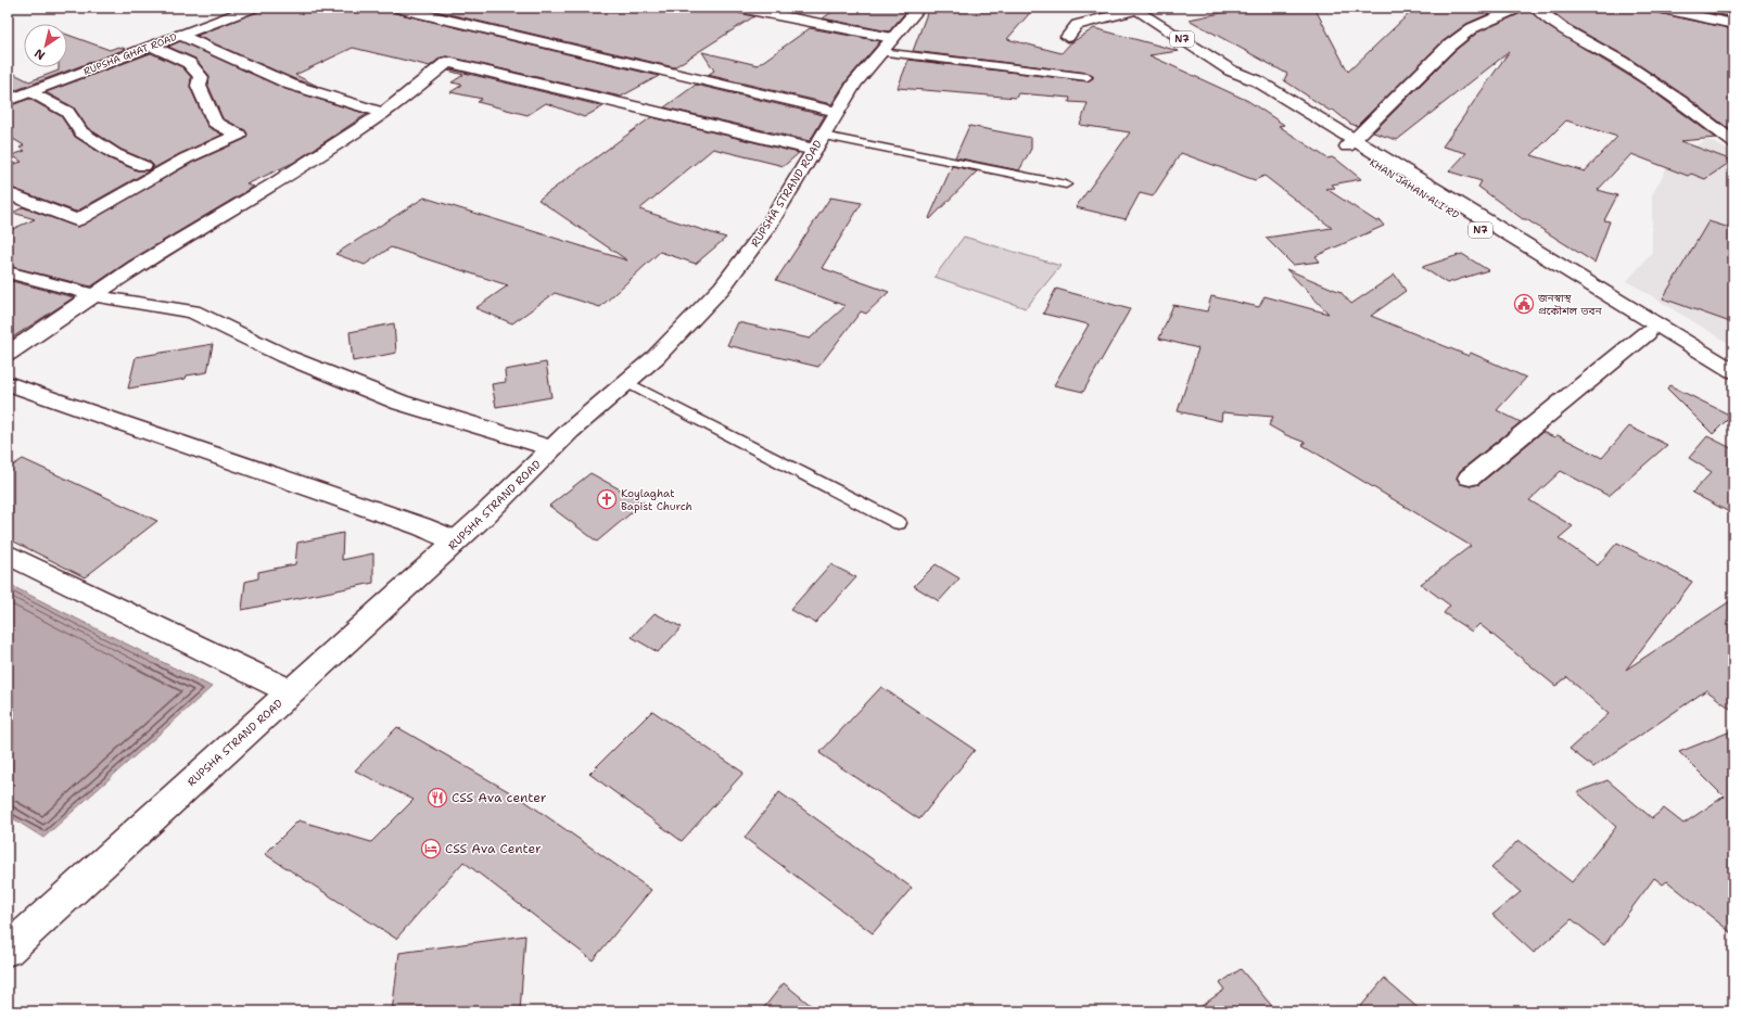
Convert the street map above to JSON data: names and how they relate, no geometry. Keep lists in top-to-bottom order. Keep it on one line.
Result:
{"streets":{"main road":["N7","RUPSHA GHAT ROAD","KHAN JAHAN ALI RD","RUPSHA STRAND ROAD"]},"places":{"public building":["জনস্বাস্থ প্রকৌশল ভবন"],"church":["Koylaghat Bapist Church"],"restaurant":["CSS Ava center"],"hotel":["CSS Ava Center"]},"north":"bottom left"}
